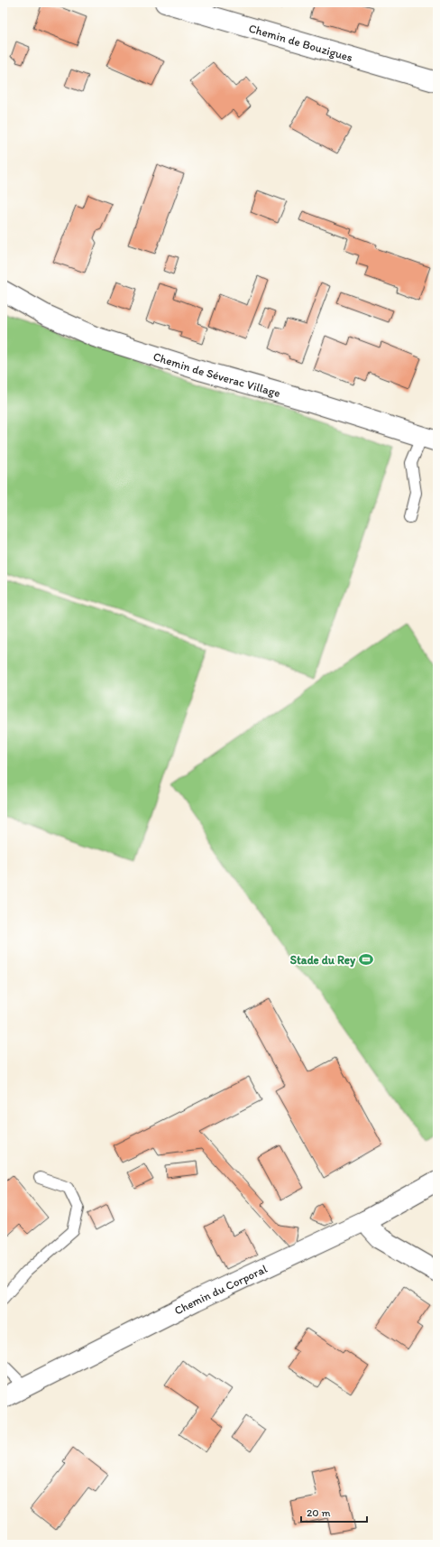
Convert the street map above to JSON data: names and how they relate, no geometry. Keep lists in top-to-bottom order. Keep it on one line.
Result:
{"streets":{"street":["Chemin de Bouzigues","Chemin de Séverac Village","Chemin du Corporal"]},"places":{"sports":["Stade du Rey"]},"scale_bar":"20 m"}
